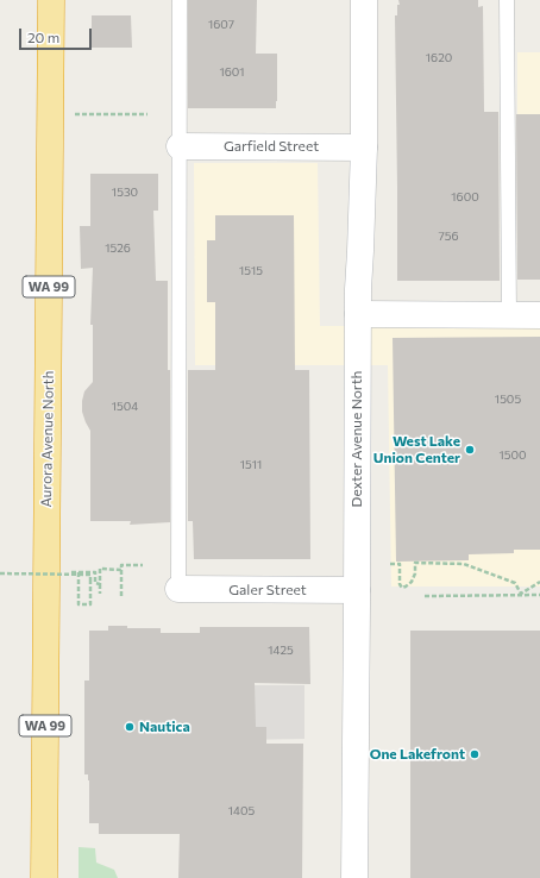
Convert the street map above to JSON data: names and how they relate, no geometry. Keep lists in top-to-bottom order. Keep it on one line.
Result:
{"streets":{"highway":["WA 99","Aurora Avenue North"],"main road":["Garfield Street","Dexter Avenue North","Galer Street"]},"crossings":[["Garfield Street","Dexter Avenue North"],["Dexter Avenue North","Galer Street"]],"places":["West Lake Union Center","Nautica","One Lakefront"],"house_numbers":["1607","1620","1601","1530","1600","756","1526","1515","1505","1504","1500","1511","1425","1405"],"scale_bar":"20 m"}
